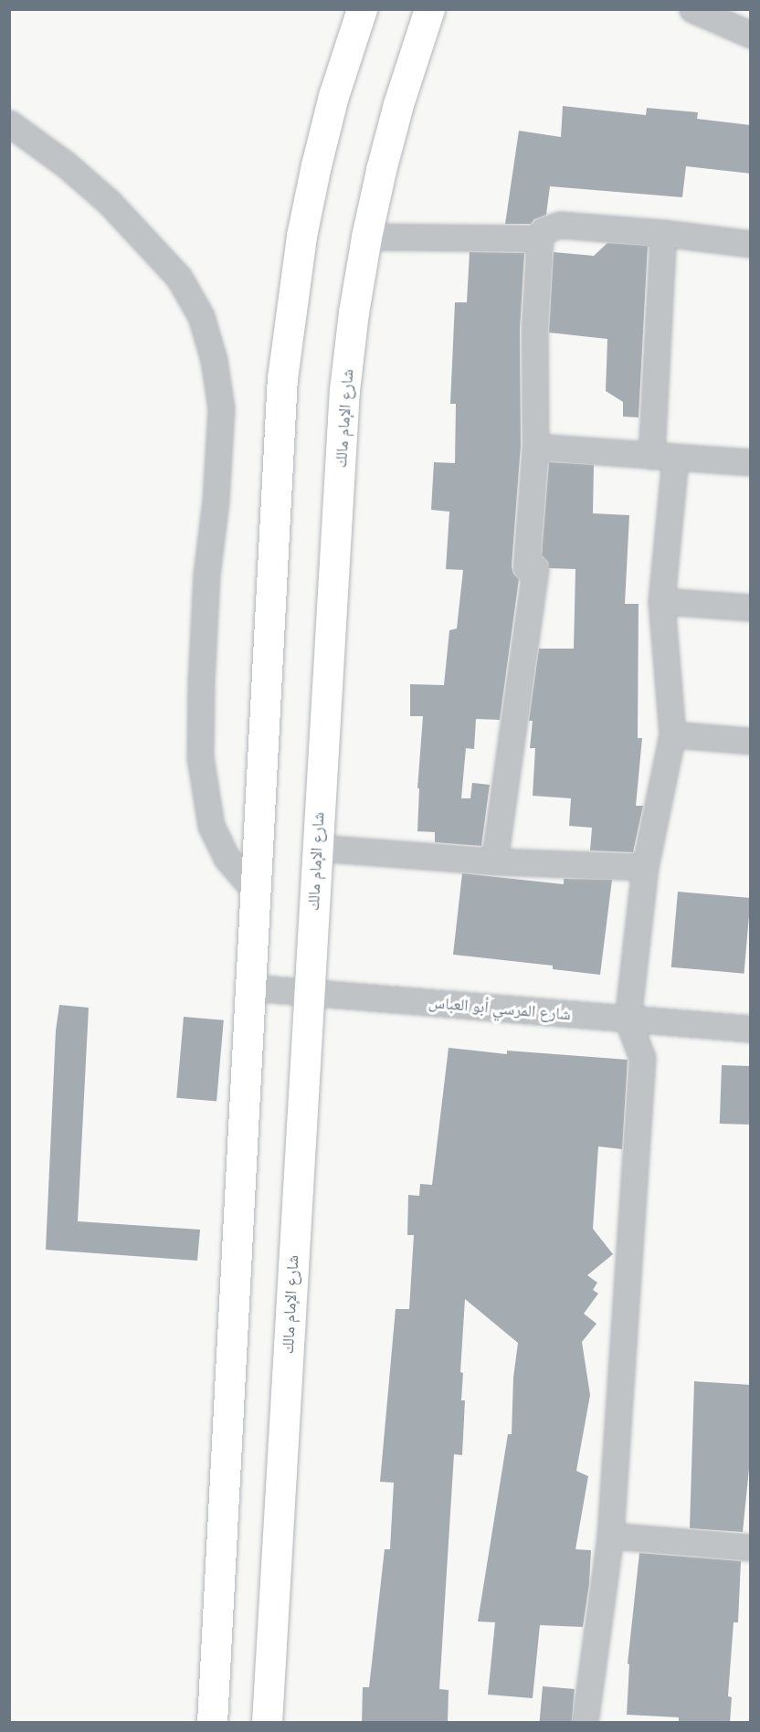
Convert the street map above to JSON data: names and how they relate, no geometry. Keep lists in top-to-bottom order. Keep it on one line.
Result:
{"streets":{"street":["شارع الإمام مالك","شارع المرسي أبو العباس"]},"crossings":[["شارع الإمام مالك","شارع المرسي أبو العباس"]]}
